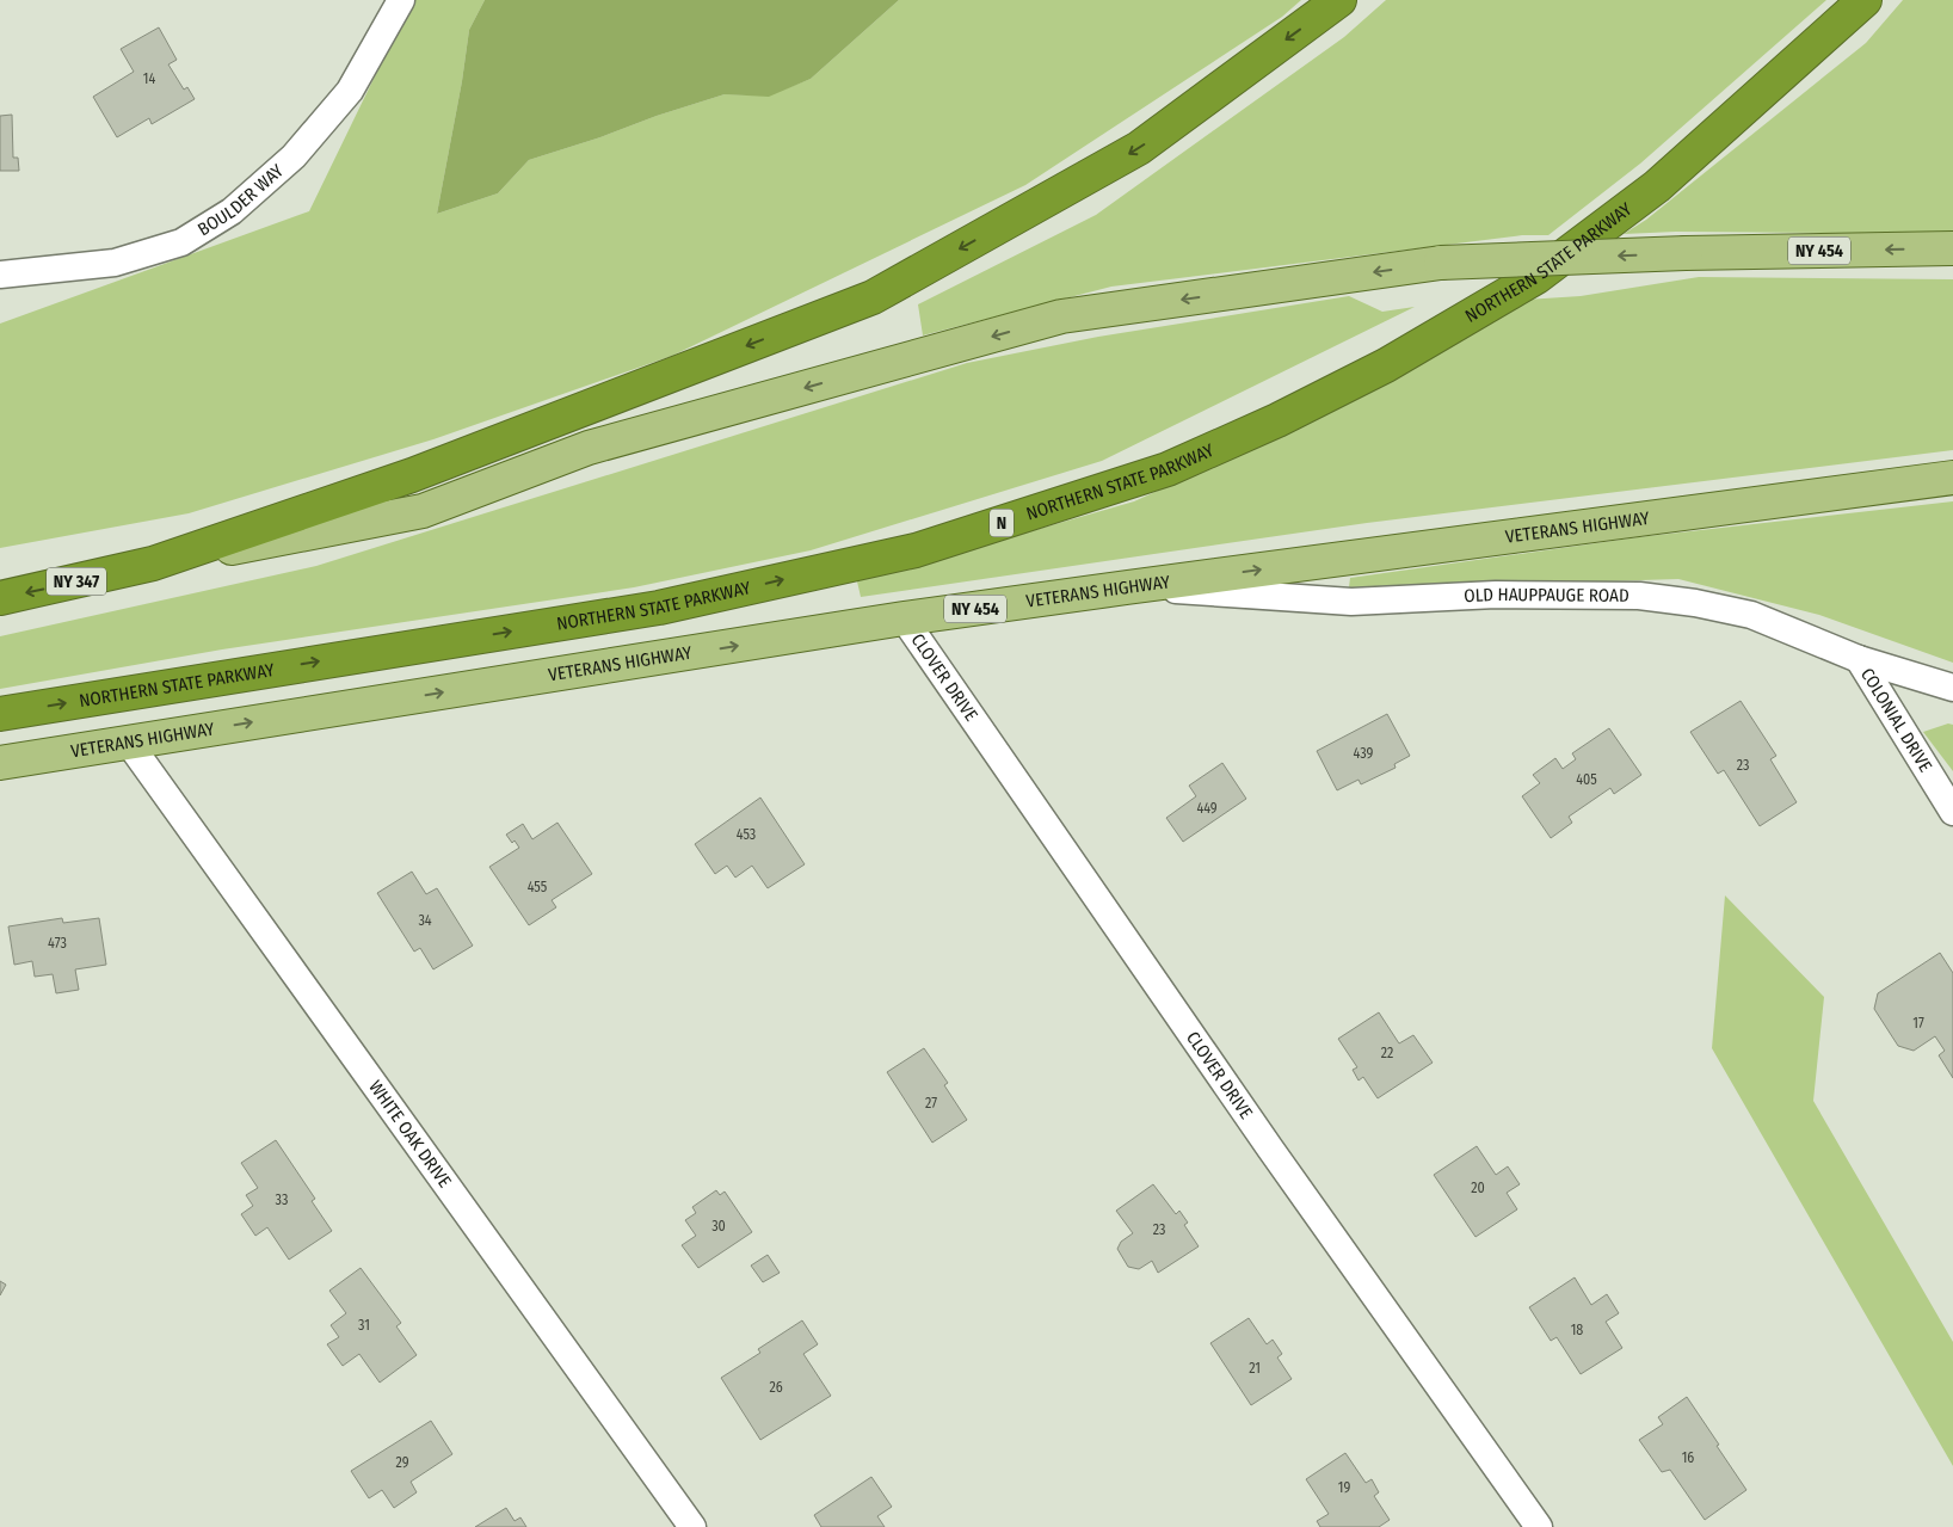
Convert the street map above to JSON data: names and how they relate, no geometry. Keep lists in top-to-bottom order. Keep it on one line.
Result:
{"streets":{"highway":["NORTHERN STATE PARKWAY","N","NY 347"],"main road":["NY 454","VETERANS HIGHWAY"],"street":["BOULDER WAY","OLD HAUPPAUGE ROAD","CLOVER DRIVE","COLONIAL DRIVE","WHITE OAK DRIVE"]},"crossings":[["NY 454","NY 347"],["VETERANS HIGHWAY","OLD HAUPPAUGE ROAD"],["VETERANS HIGHWAY","CLOVER DRIVE"],["VETERANS HIGHWAY","WHITE OAK DRIVE"],["OLD HAUPPAUGE ROAD","COLONIAL DRIVE"]],"house_numbers":["14","439","23","405","449","453","455","34","473","17","22","27","20","33","30","23","31","18","21","26","16","29","19"]}
